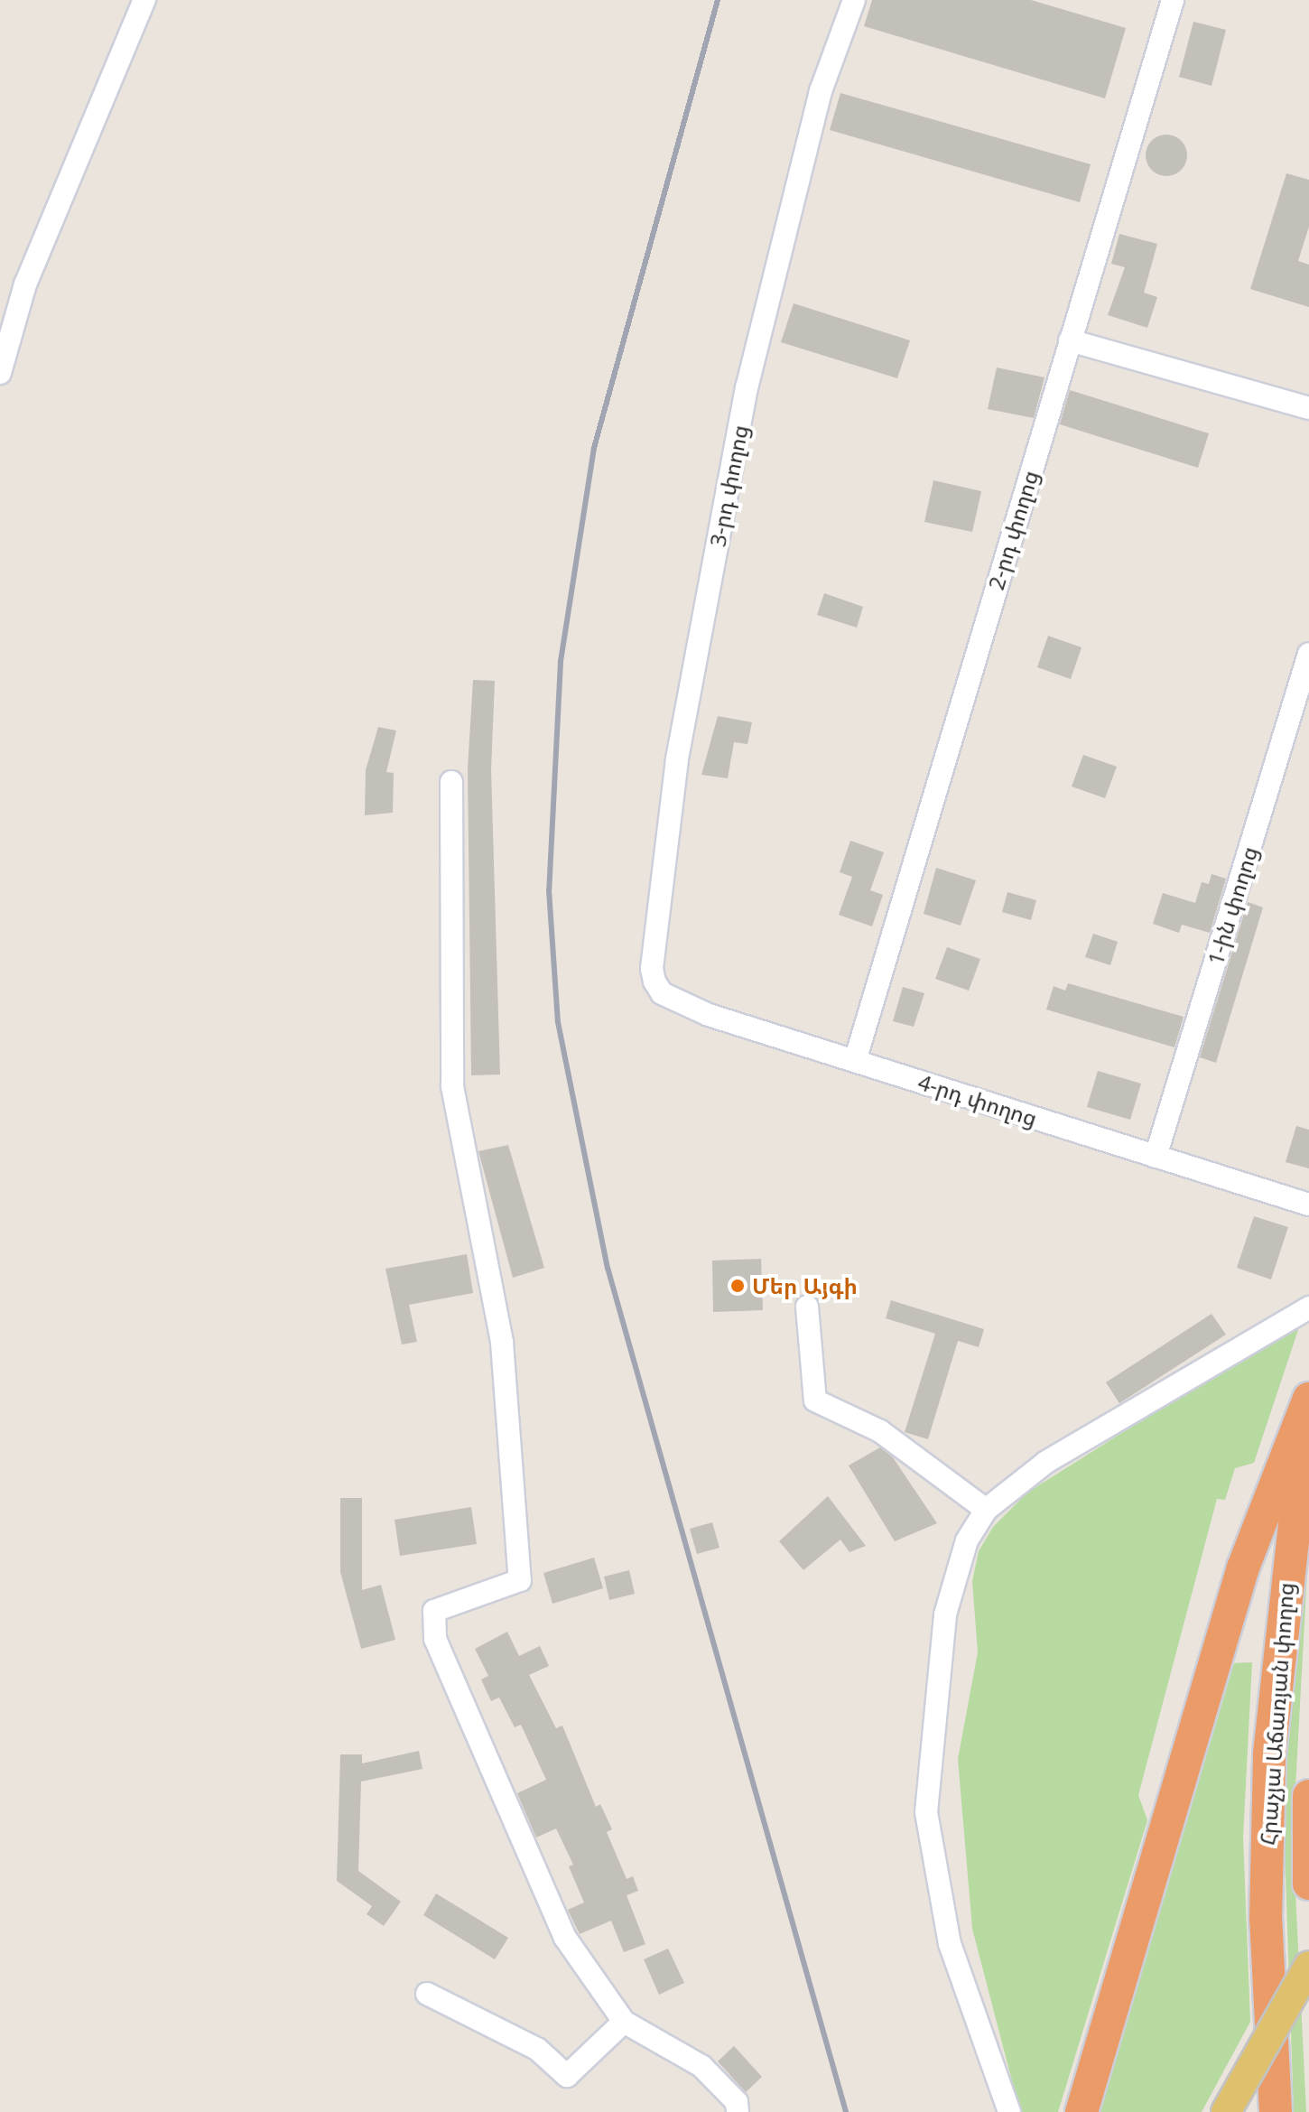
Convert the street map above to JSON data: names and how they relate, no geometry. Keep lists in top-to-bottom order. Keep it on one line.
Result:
{"streets":{"highway":["Հրաչյա Աճառյան փողոց"],"street":["3-րդ փողոց","2-րդ փողոց","1-ին փողոց","4-րդ փողոց"]},"crossings":[["3-րդ փողոց","4-րդ փողոց"],["2-րդ փողոց","4-րդ փողոց"],["1-ին փողոց","4-րդ փողոց"]],"places":["Մեր Այգի"]}
